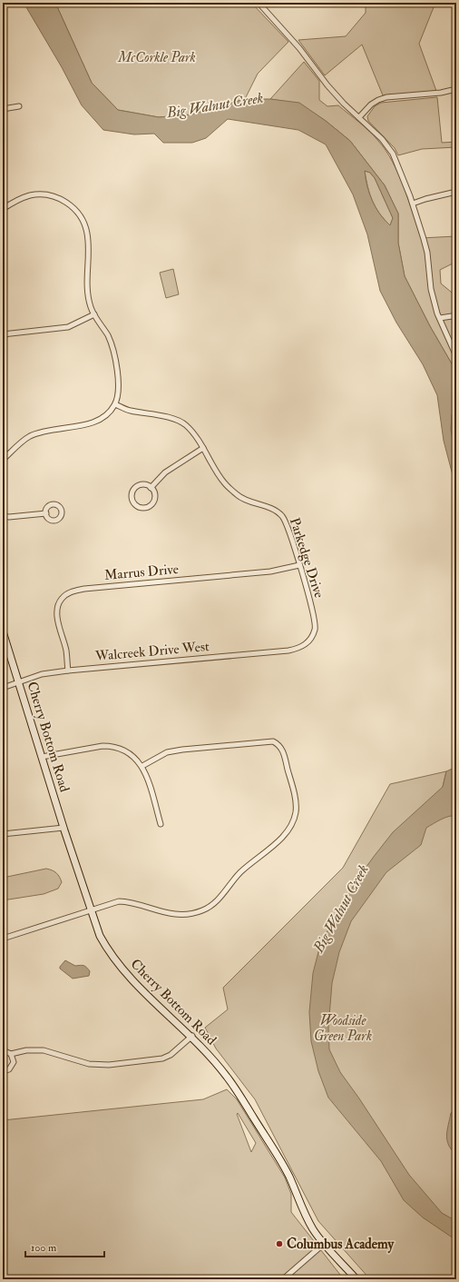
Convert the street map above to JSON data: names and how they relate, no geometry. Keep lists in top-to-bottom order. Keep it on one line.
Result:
{"streets":{"main road":["Cherry Bottom Road"],"street":["Parkedge Drive","Marrus Drive","Walcreek Drive West"]},"crossings":[["Parkedge Drive","Marrus Drive"],["Parkedge Drive","Walcreek Drive West"],["Marrus Drive","Walcreek Drive West"],["Walcreek Drive West","Cherry Bottom Road"]],"water":["Big Walnut Creek"],"parks":["McCorkle Park","Woodside Green Park"],"places":["Columbus Academy"],"scale_bar":"100 m"}
